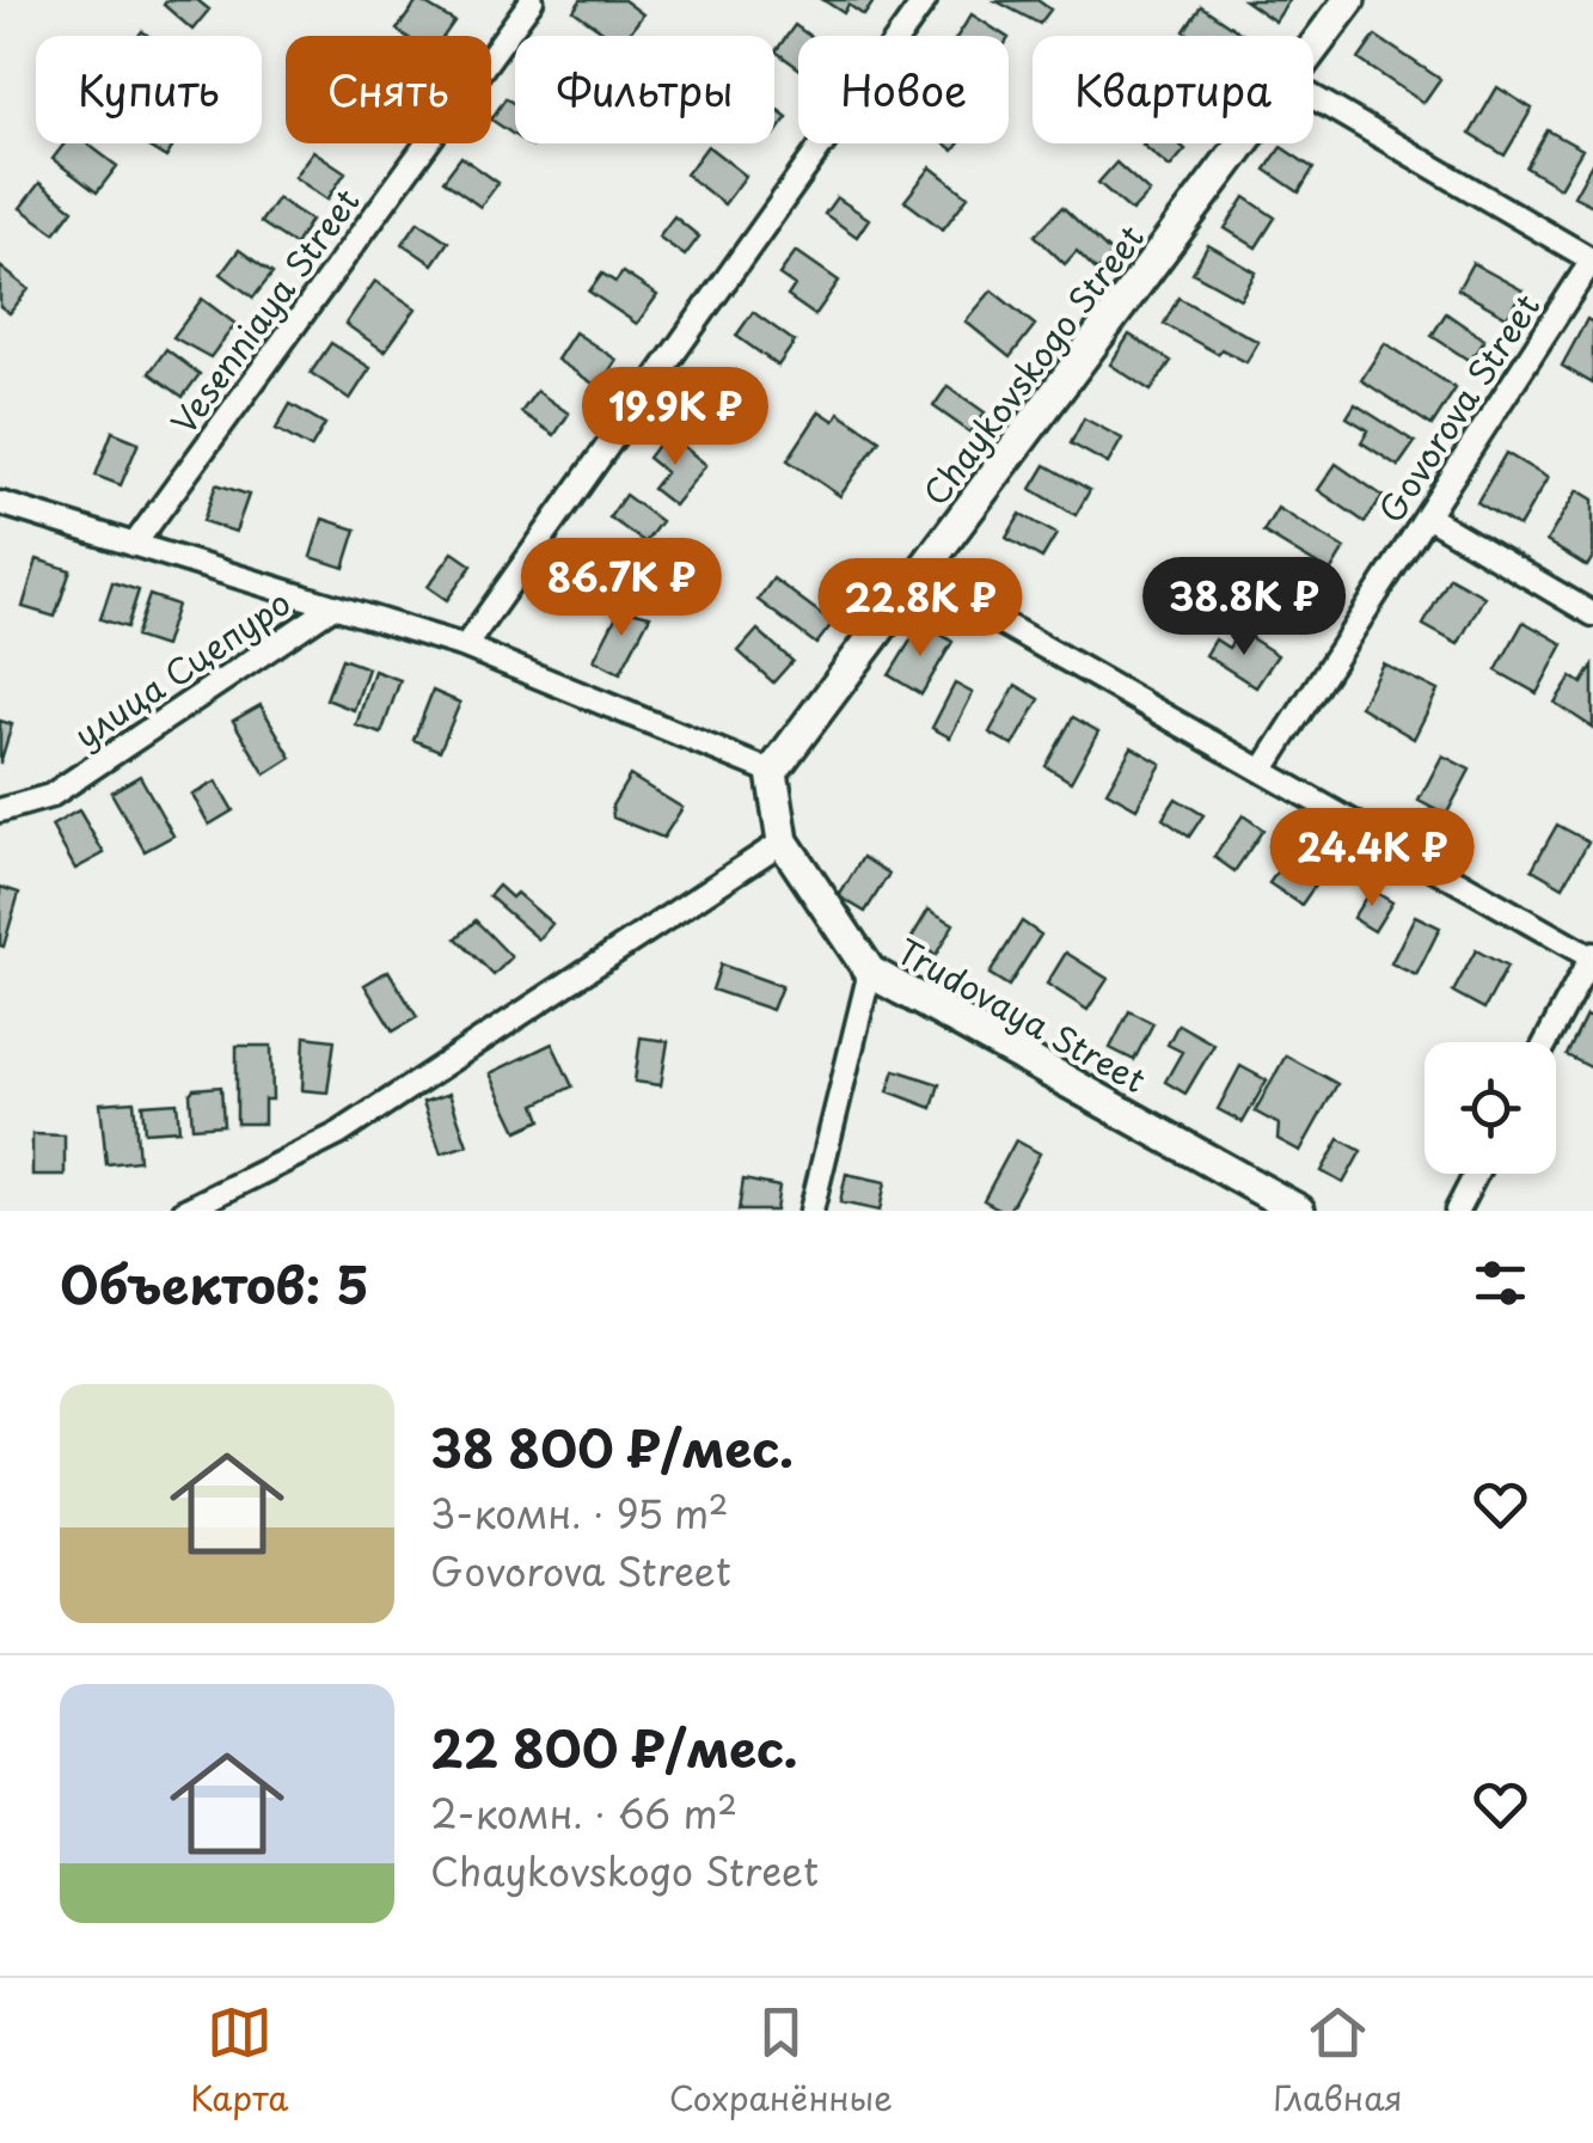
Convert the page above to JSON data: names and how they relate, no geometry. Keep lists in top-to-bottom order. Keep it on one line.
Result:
{"streets":{"main road":["Chaykovskogo Street","Trudovaya Street"],"street":["Vesenniaya Street","Govorova Street","улица Сцепуро"]},"crossings":[["Chaykovskogo Street","Trudovaya Street"]],"page":{"chip":["Купить","Снять","Фильтры","Новое","Квартира"],"price":["19.9K ₽","86.7K ₽","38.8K ₽","22.8K ₽","24.4K ₽"],"heading":"Объектов: 5","list":[{"name":"38 800 ₽/мес.","note":"3-комн. · 95 m² · Govorova Street"},{"name":"22 800 ₽/мес.","note":"2-комн. · 66 m² · Chaykovskogo Street"}],"tabs":["Карта","Сохранённые","Главная"]}}
